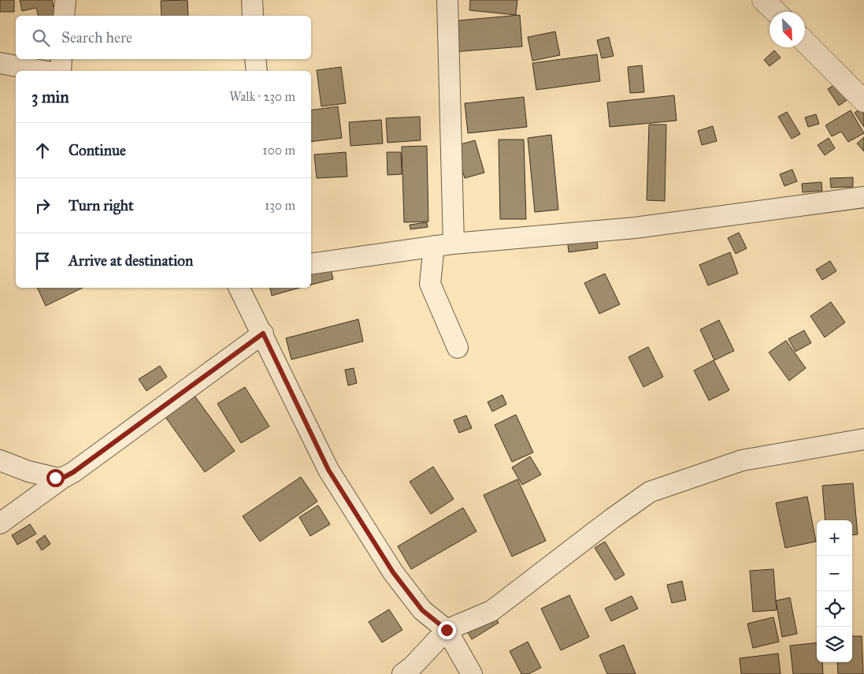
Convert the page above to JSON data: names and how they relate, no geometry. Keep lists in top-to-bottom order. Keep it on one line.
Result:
{"north":"bottom right","page":{"search":"Search here","heading":["3 min","Walk · 230 m"],"list":[["Continue","100 m"],["Turn right","130 m"],"Arrive at destination"],"map_buttons":["+","−"]}}
